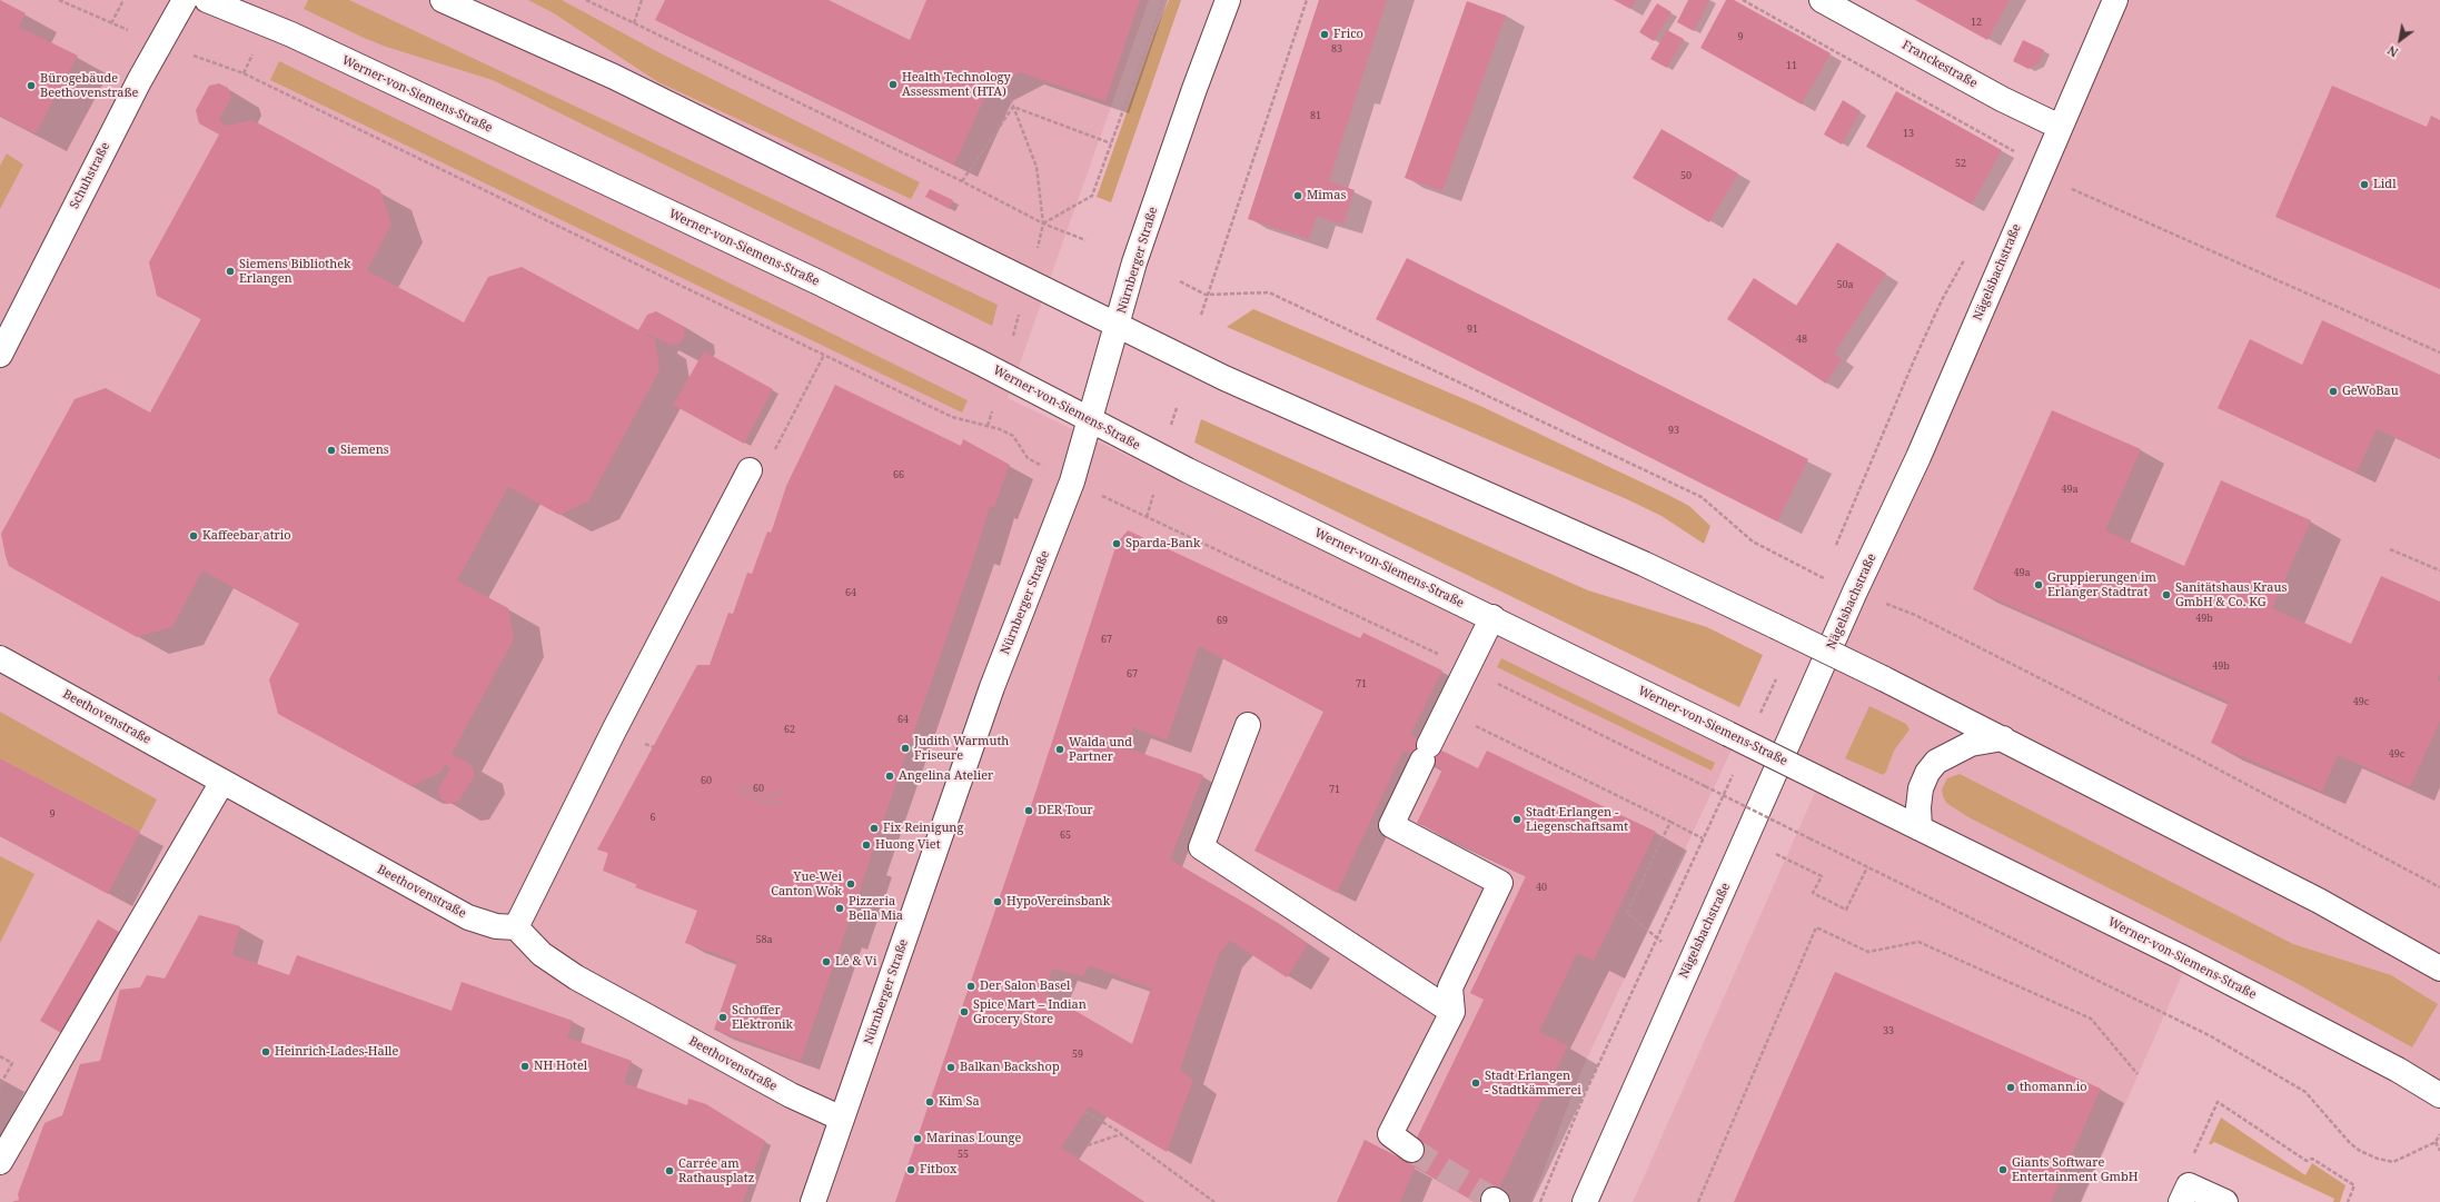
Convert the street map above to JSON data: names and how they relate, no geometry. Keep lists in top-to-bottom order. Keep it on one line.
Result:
{"streets":{"main road":["Franckestraße","Werner-von-Siemens-Straße","Schuhstraße","Nürnberger Straße","Nägelsbachstraße","Beethovenstraße"]},"crossings":[["Franckestraße","Nägelsbachstraße"],["Werner-von-Siemens-Straße","Nürnberger Straße"],["Nürnberger Straße","Beethovenstraße"]],"places":["Frico","Health Technology Assessment (HTA)","Bürogebäude Beethovenstraße","Lidl","Mimas","Siemens Bibliothek Erlangen","GeWoBau","Siemens","Kaffeebar atrio","Sparda-Bank","Gruppierungen im Erlanger Stadtrat","Sanitätshaus Kraus GmbH & Co. KG","Judith Warmuth Friseure","Walda und Partner","Angelina Atelier","DER Tour","Stadt Erlangen - Liegenschaftsamt","Fix Reinigung","Huong Viet","Yue-Wei Canton Wok","HypoVereinsbank","Pizzeria Bella Mia","Lê & Vi","Der Salon Basel","Spice Mart – Indian Grocery Store","Schoffer Elektronik","Heinrich-Lades-Halle","NH Hotel","Balkan Backshop","Stadt Erlangen - Stadtkämmerei","thomann.io","Kim Sa","Marinas Lounge","Fitbox","Giants Software Entertainment GmbH","Carrée am Rathausplatz"],"house_numbers":["12","9","83","11","81","13","52","50","50a","91","48","93","66","49a","49a","64","49b","69","67","49b","67","71","49c","64","62","49c","60","60","71","9","6","65","40","58a","33","59","55"],"north":"bottom left"}
